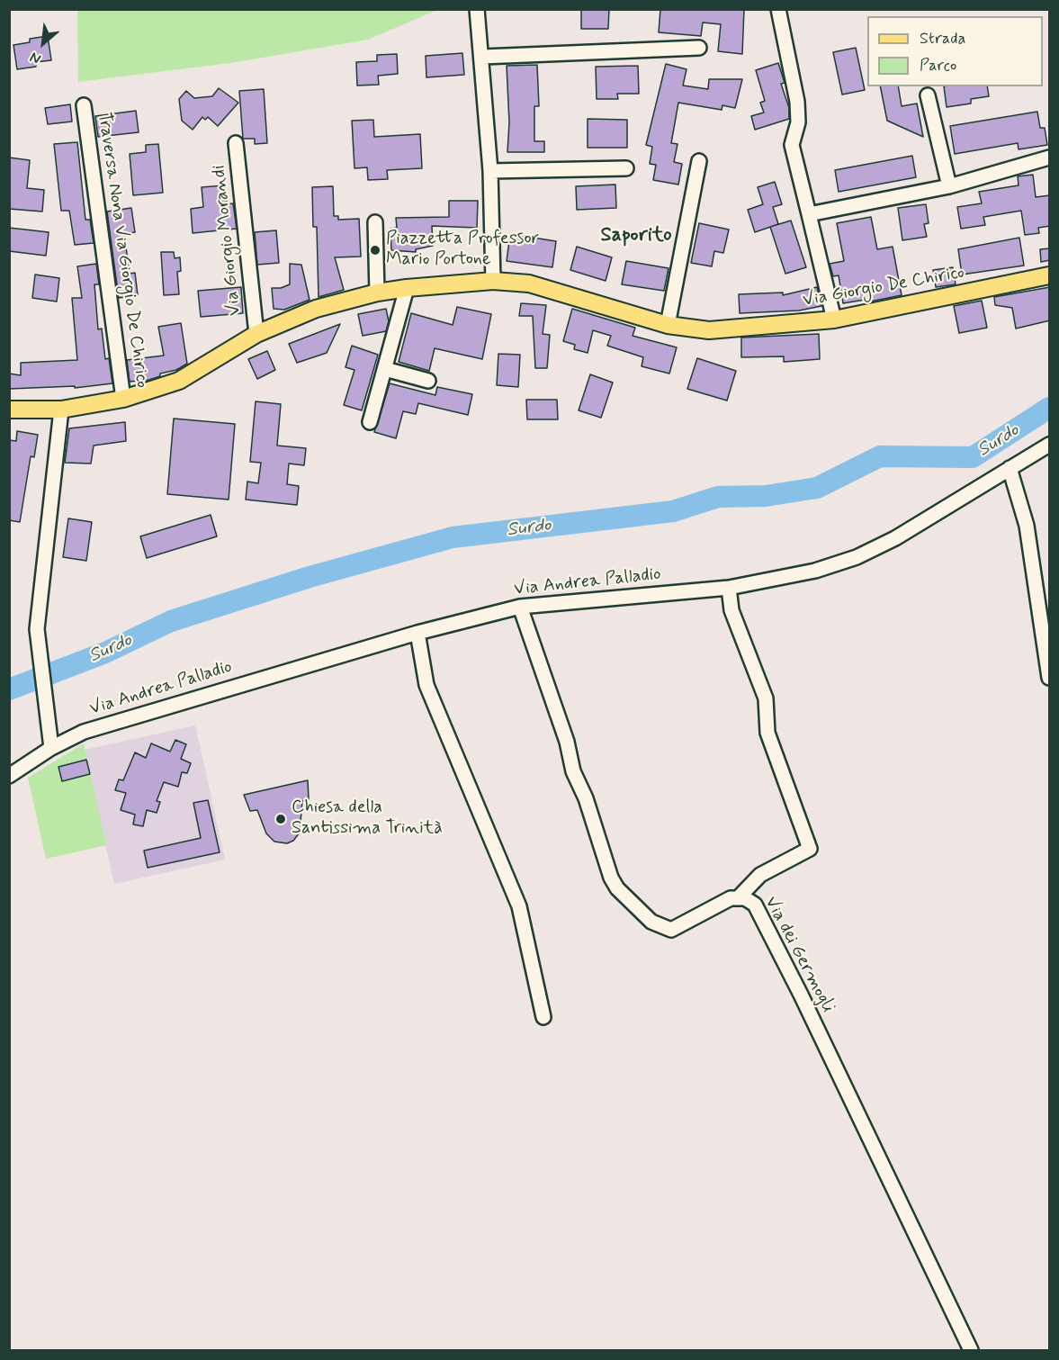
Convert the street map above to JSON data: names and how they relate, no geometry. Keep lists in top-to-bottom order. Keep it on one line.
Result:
{"streets":{"main road":["Via Giorgio De Chirico"],"street":["Via Giorgio Morandi","Traversa Nona Via Giorgio De Chirico","Via Andrea Palladio","Via dei Germogli"]},"crossings":[["Via Giorgio Morandi","Via Giorgio De Chirico"],["Traversa Nona Via Giorgio De Chirico","Via Giorgio De Chirico"],["Via Andrea Palladio","Via dei Germogli"]],"districts":["Saporito"],"water":["Surdo"],"places":["Piazzetta Professor Mario Portone","Chiesa della Santissima Trinità"],"legend":["Strada","Parco"],"north":"bottom left"}
